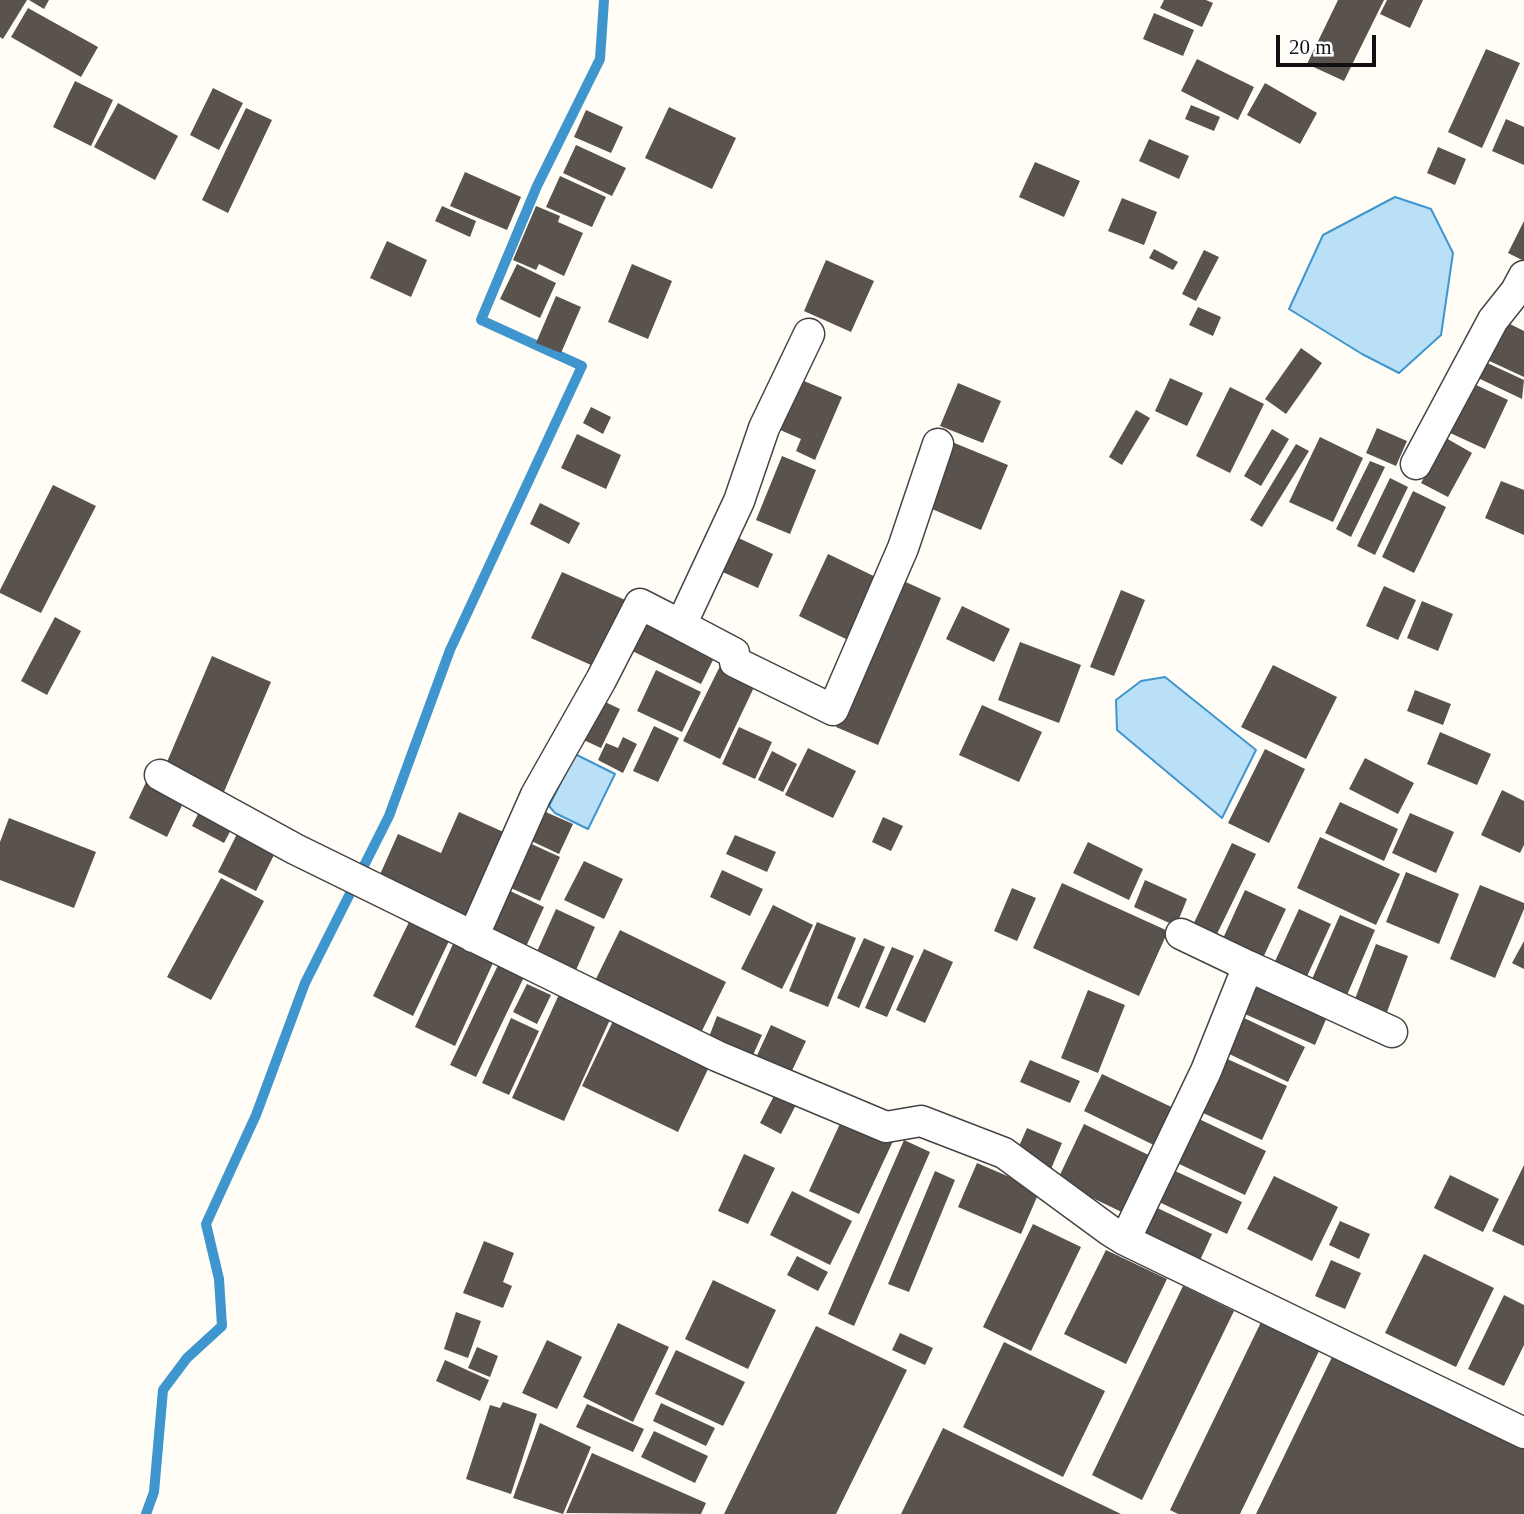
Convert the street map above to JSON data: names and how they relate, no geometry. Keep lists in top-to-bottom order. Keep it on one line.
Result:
{"scale_bar":"20 m"}
